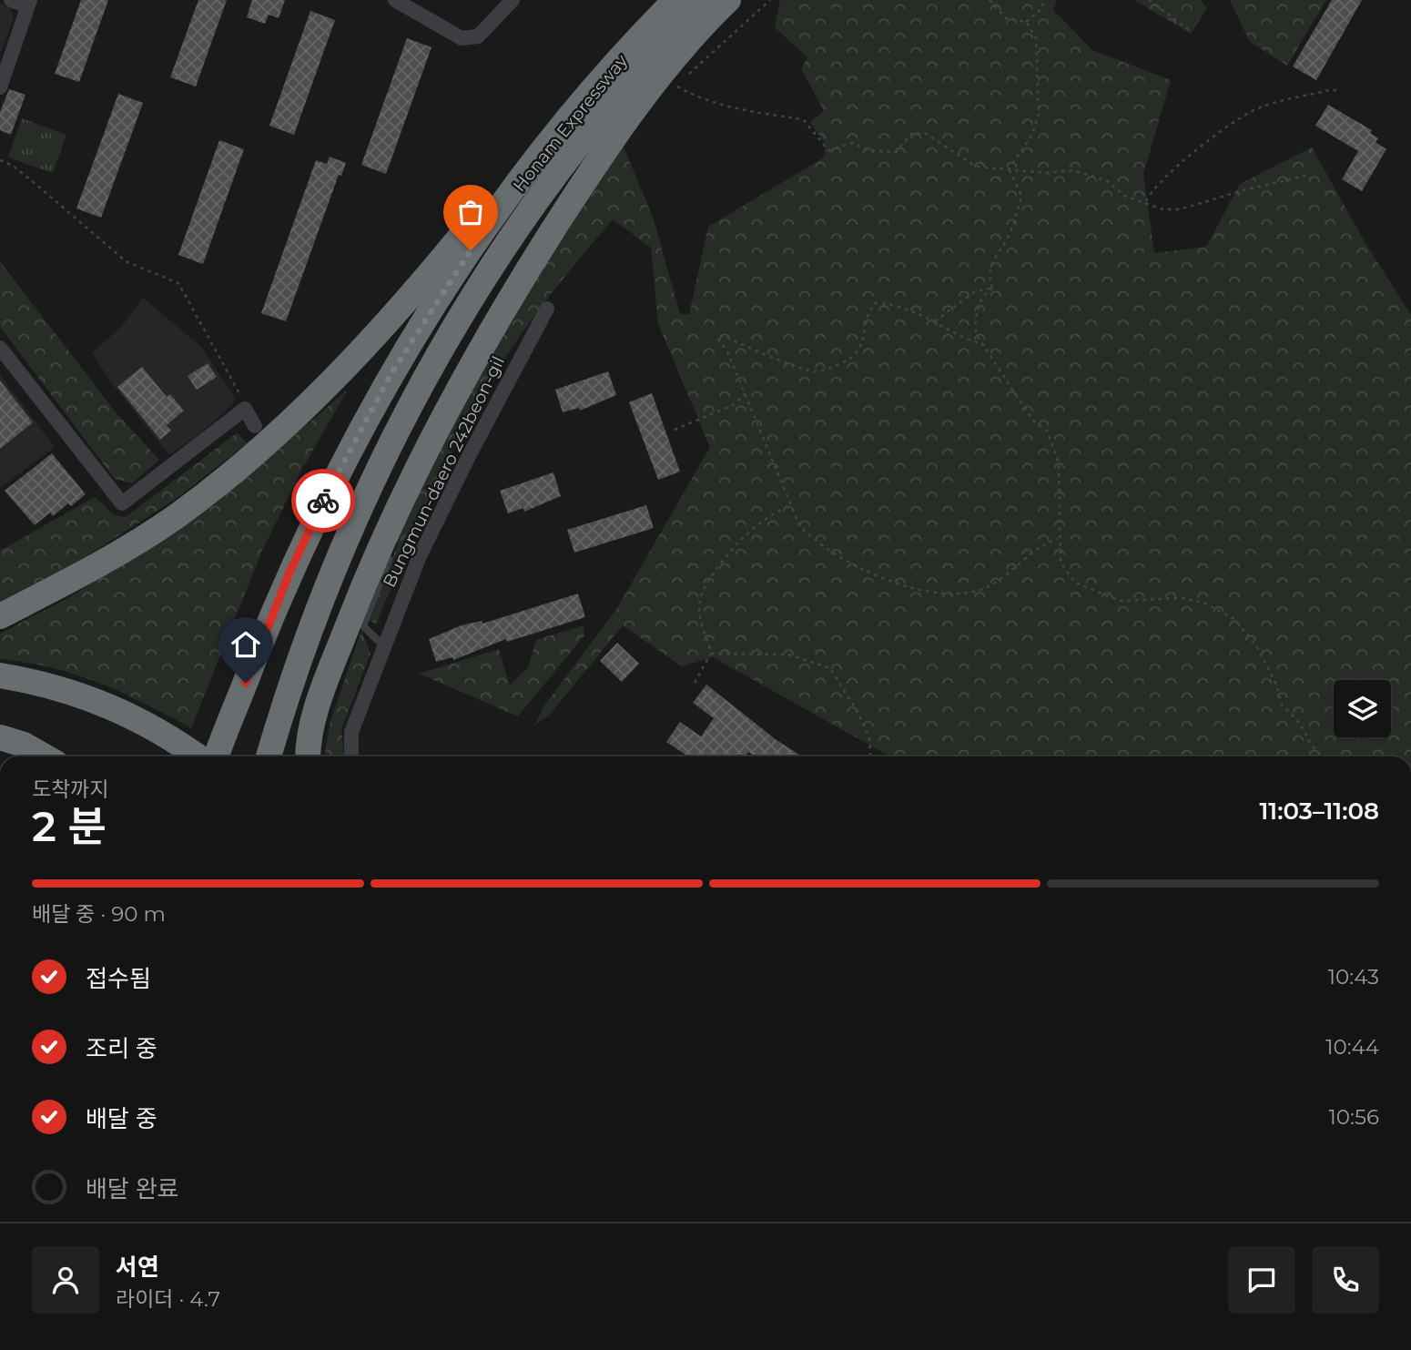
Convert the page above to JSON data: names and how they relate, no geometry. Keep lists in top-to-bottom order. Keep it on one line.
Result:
{"streets":{"highway":["Honam Expressway"],"street":["Bungmun-daero 242beon-gil"]},"page":{"heading":["2 분","도착까지","11:03–11:08"],"panel":["서연","라이더 · 4.7"],"bar":"배달 중 · 90 m","list":[["접수됨","10:43"],["조리 중","10:44"],["배달 중","10:56"],"배달 완료"]}}
